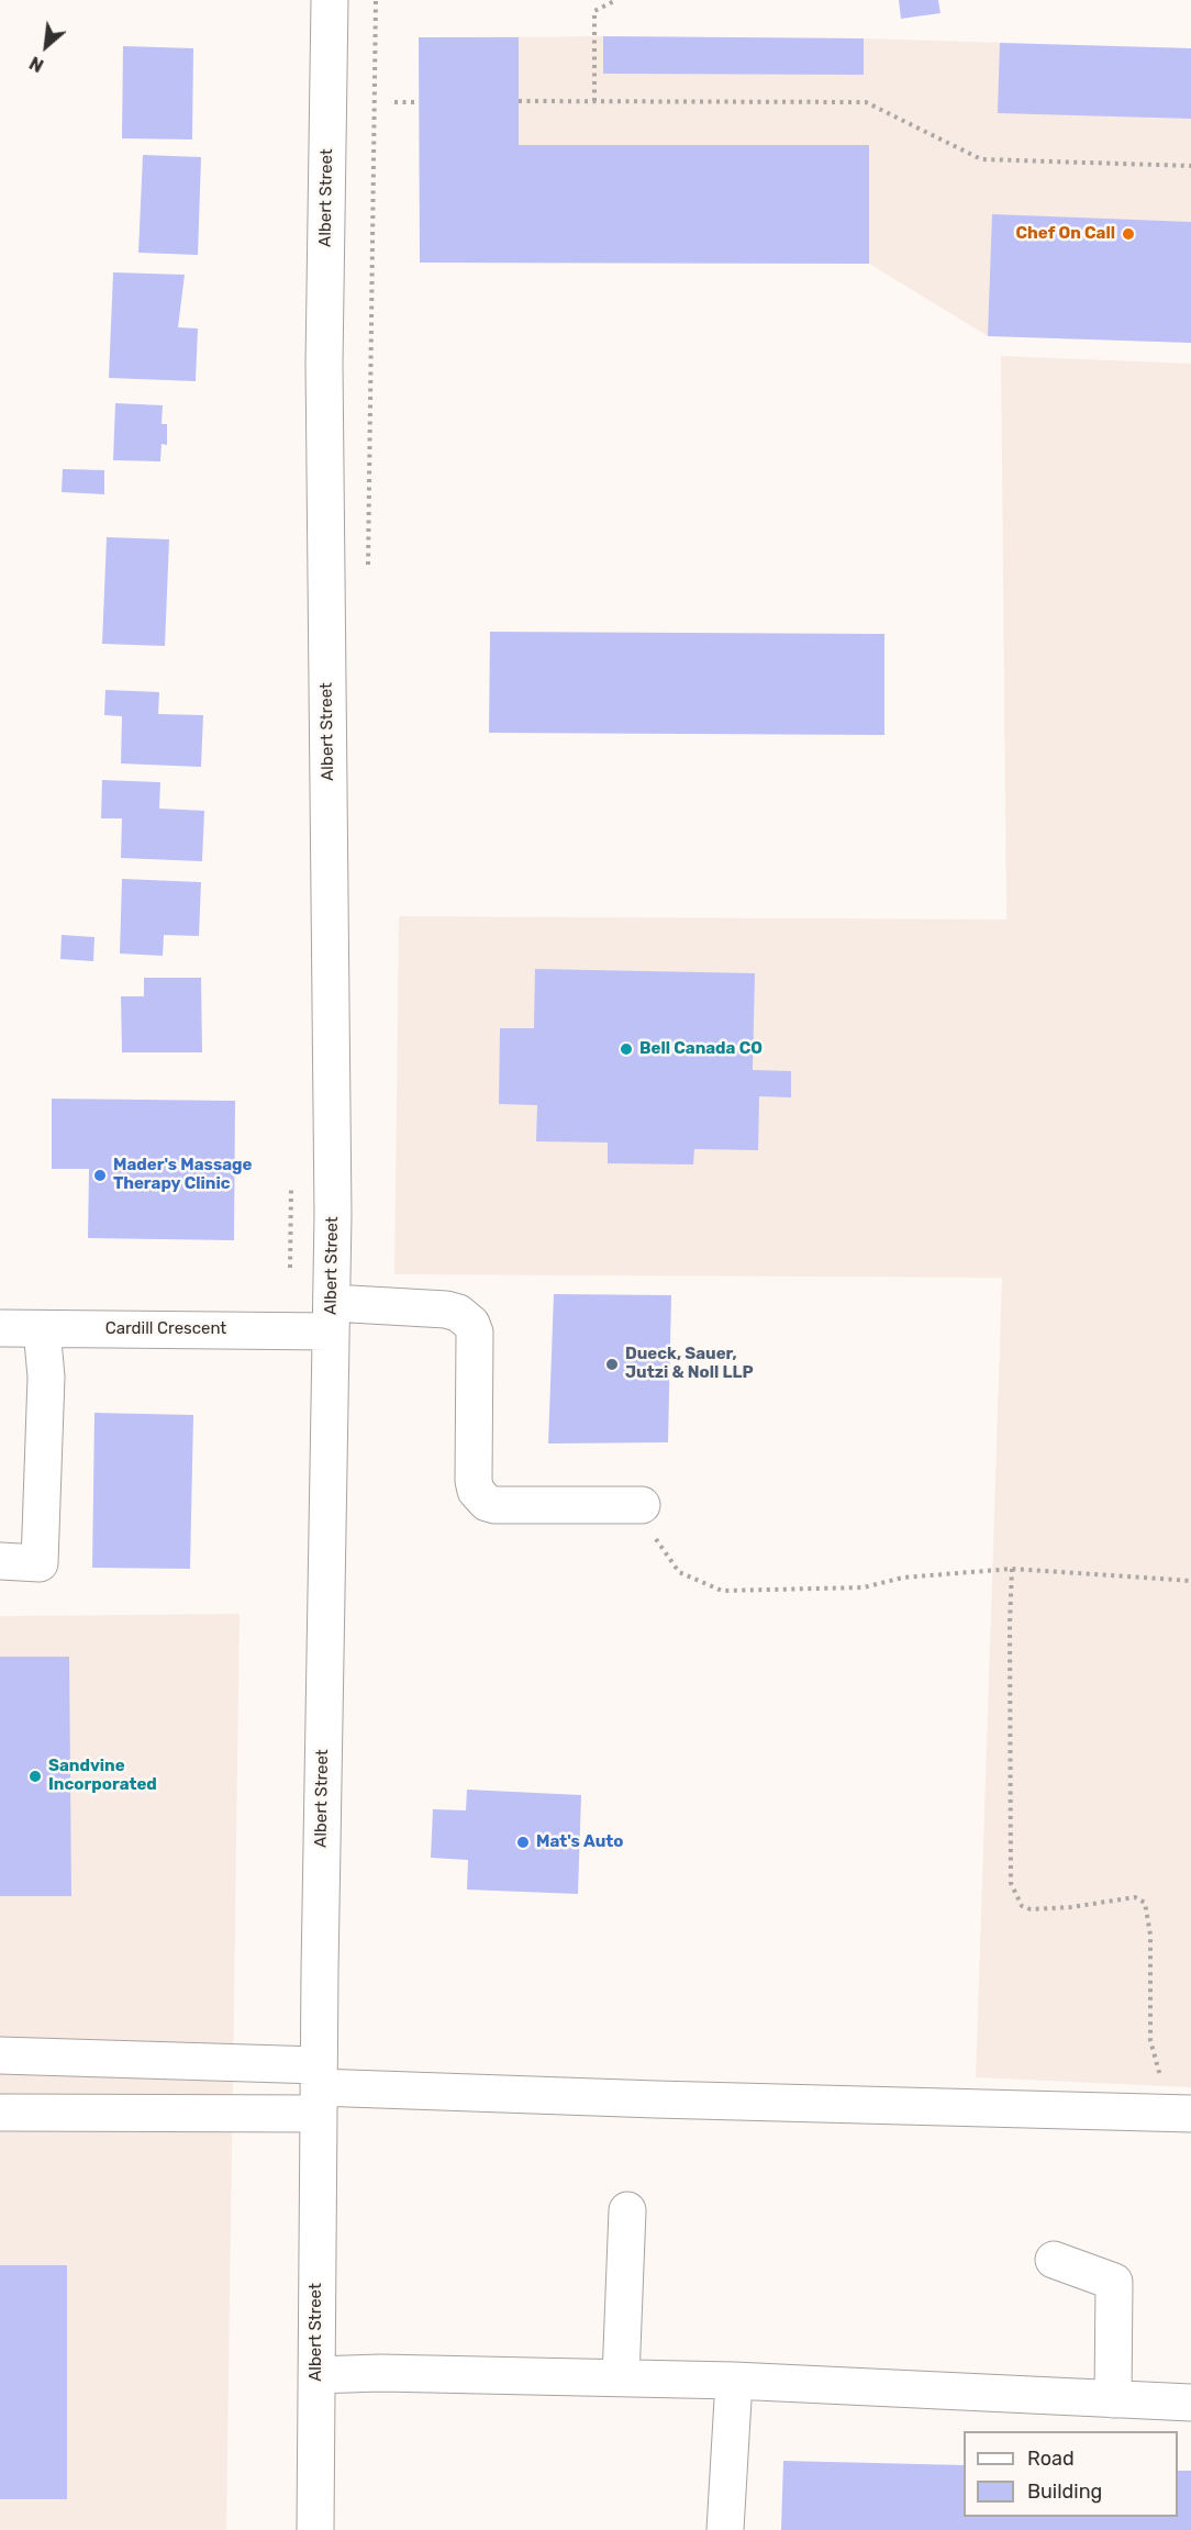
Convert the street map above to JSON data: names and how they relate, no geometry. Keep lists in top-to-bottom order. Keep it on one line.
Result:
{"streets":{"street":["Albert Street","Cardill Crescent"]},"crossings":[["Albert Street","Cardill Crescent"]],"places":["Chef On Call","Bell Canada CO","Mader's Massage Therapy Clinic","Dueck, Sauer, Jutzi & Noll LLP","Sandvine Incorporated","Mat's Auto"],"legend":["Road","Building"],"north":"bottom left"}
